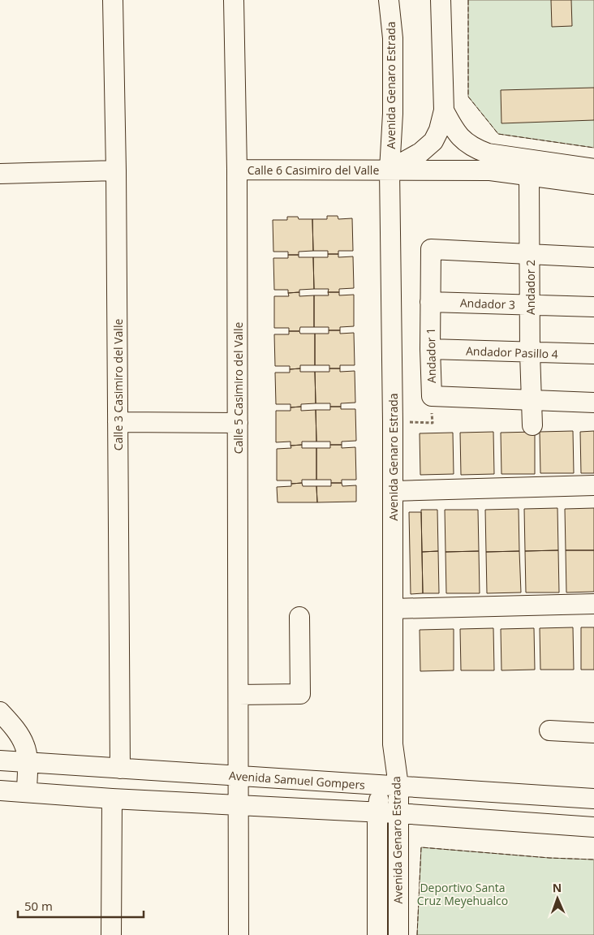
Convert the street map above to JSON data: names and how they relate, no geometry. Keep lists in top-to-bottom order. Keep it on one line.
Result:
{"streets":{"street":["Avenida Genaro Estrada","Calle 6 Casimiro del Valle","Andador 2","Andador 3","Andador Pasillo 4","Andador 1","Calle 3 Casimiro del Valle","Calle 5 Casimiro del Valle","Avenida Samuel Gompers"]},"crossings":[["Avenida Genaro Estrada","Calle 6 Casimiro del Valle"],["Avenida Genaro Estrada","Andador 1"],["Avenida Genaro Estrada","Avenida Samuel Gompers"],["Calle 6 Casimiro del Valle","Andador 2"],["Calle 6 Casimiro del Valle","Calle 5 Casimiro del Valle"],["Andador 2","Andador 3"],["Andador 2","Andador Pasillo 4"],["Andador 2","Andador 1"],["Andador 3","Andador 1"],["Andador Pasillo 4","Andador 1"],["Calle 3 Casimiro del Valle","Avenida Samuel Gompers"],["Calle 5 Casimiro del Valle","Avenida Samuel Gompers"]],"parks":["Deportivo Santa Cruz Meyehualco"],"scale_bar":"50 m","north":"top"}
